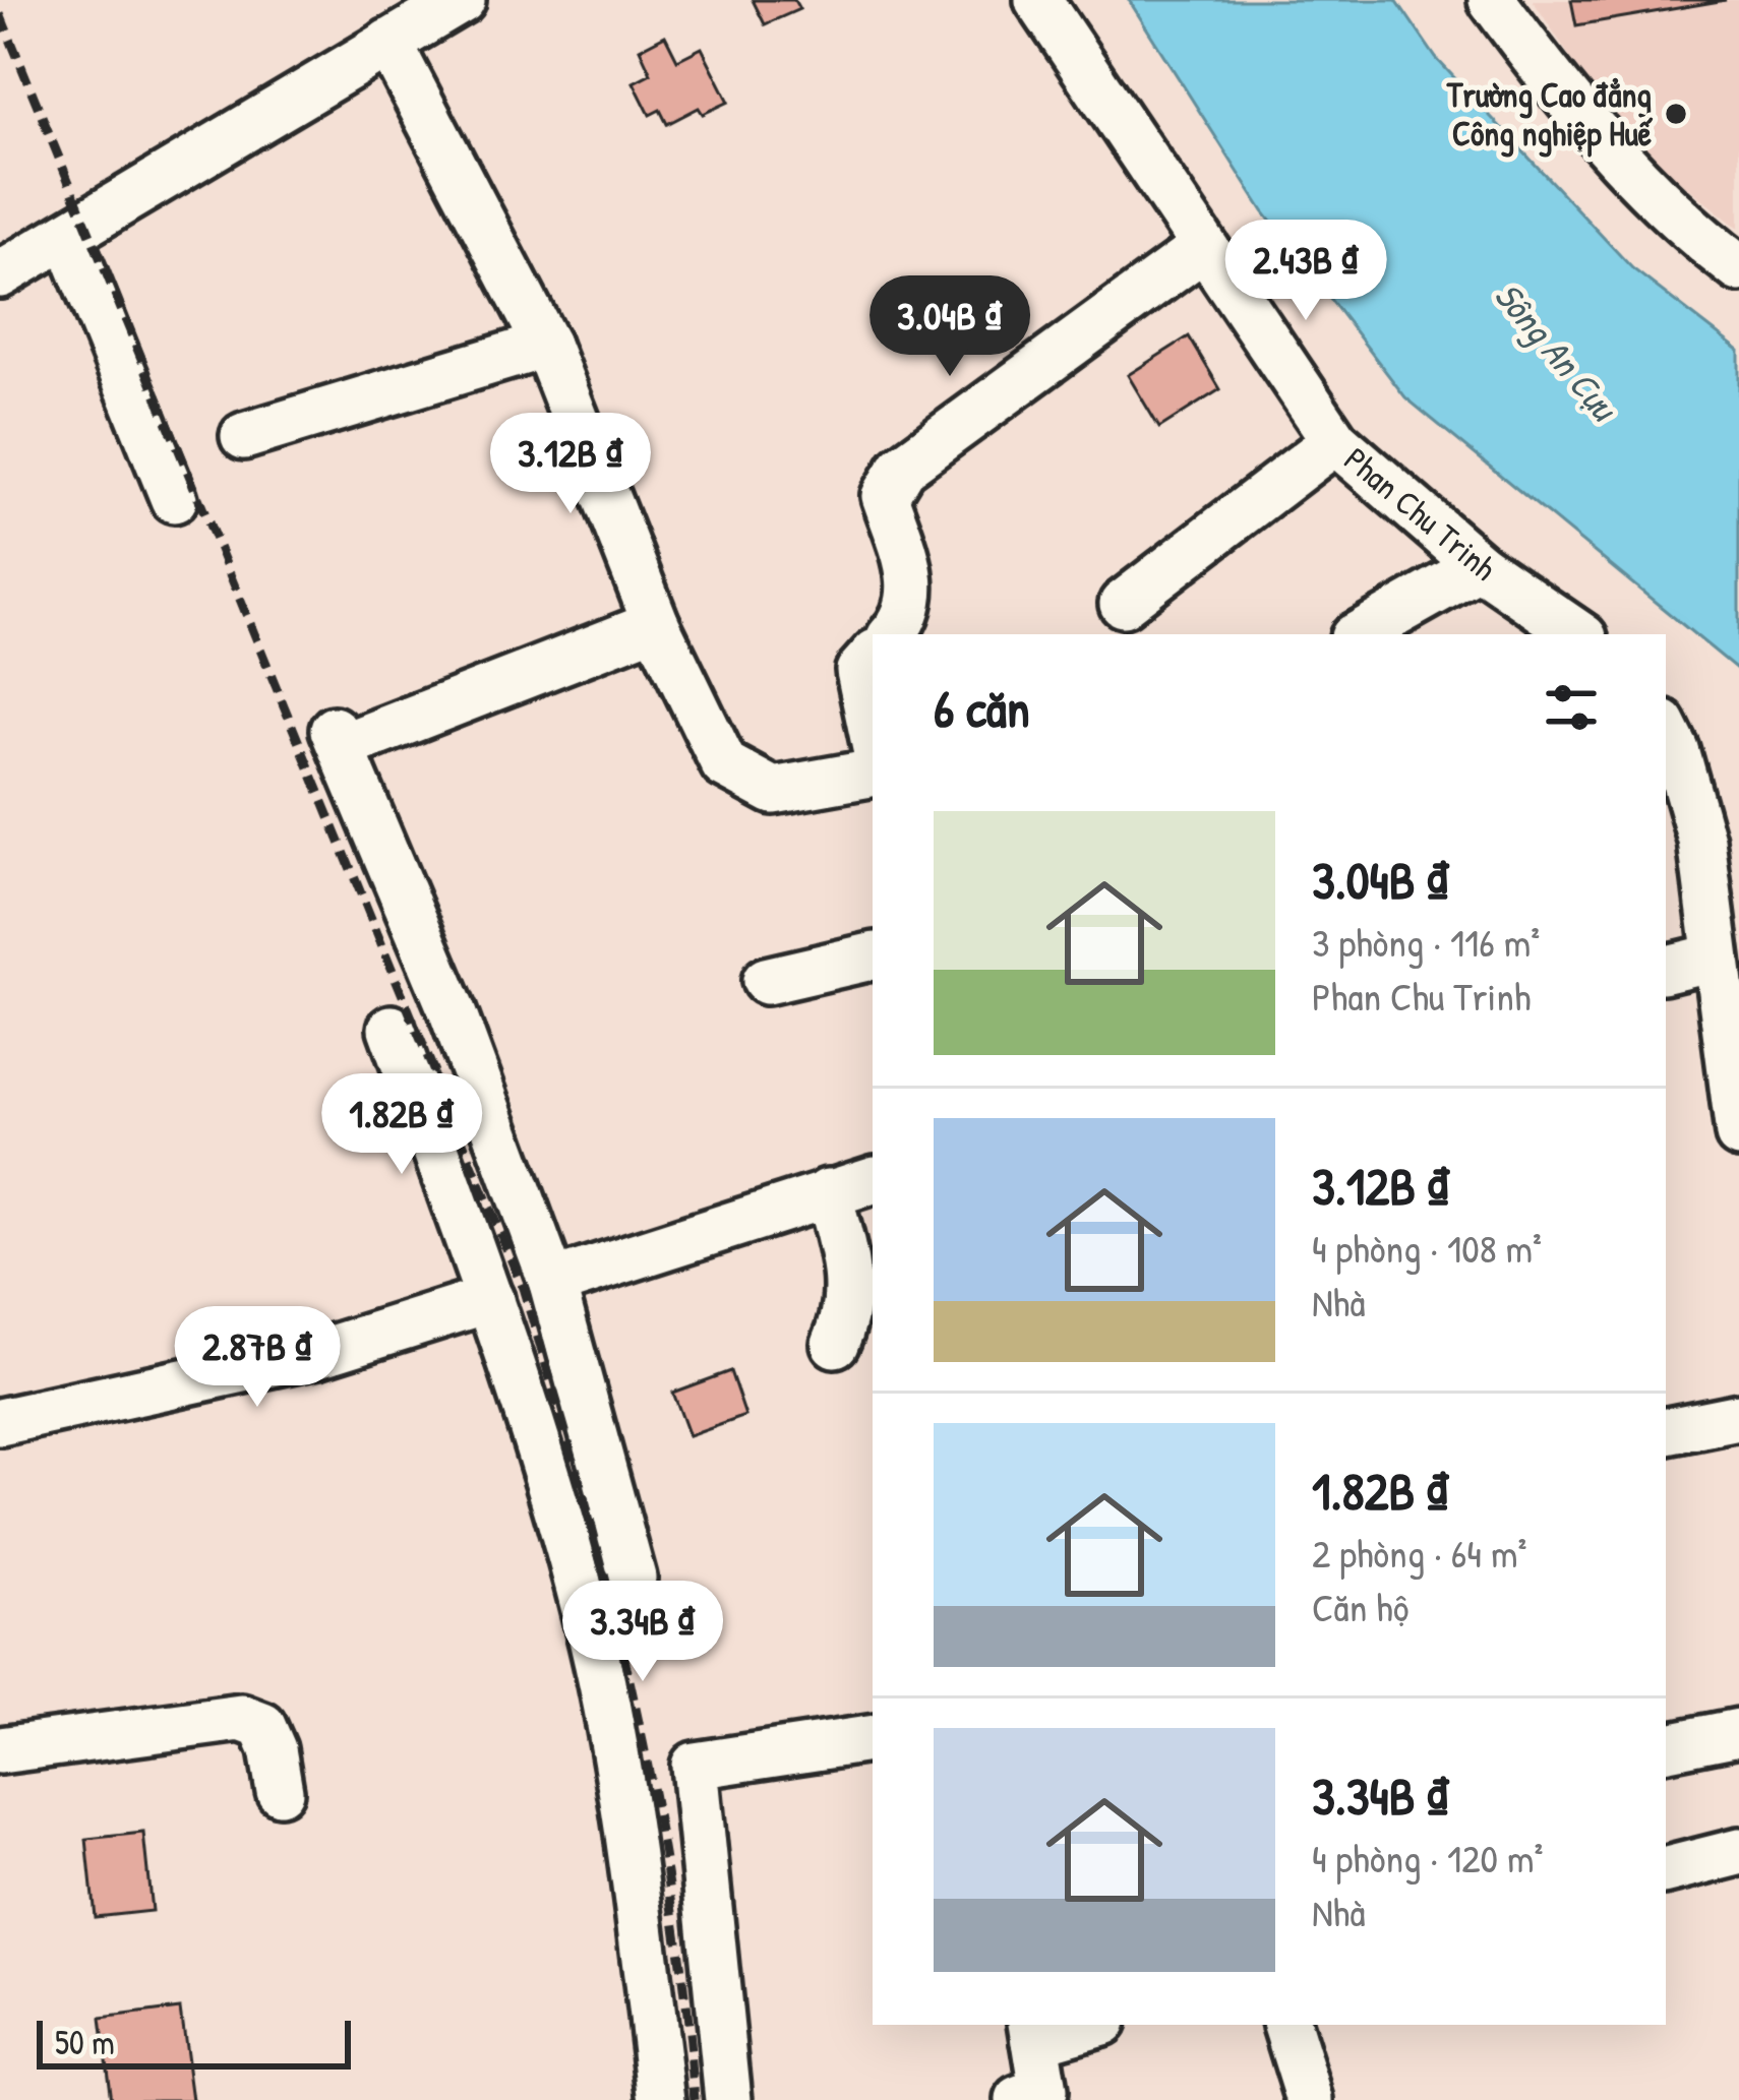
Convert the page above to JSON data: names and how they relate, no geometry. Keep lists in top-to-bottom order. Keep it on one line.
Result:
{"streets":{"street":["Phan Chu Trinh"]},"water":["Sông An Cựu"],"places":["Trường Cao đẳng Công nghiệp Huế"],"scale_bar":"50 m","page":{"price":["2.43B ₫","3.04B ₫","3.12B ₫","1.82B ₫","2.87B ₫","3.34B ₫"],"heading":"6 căn","list":[{"name":"3.04B ₫","note":"3 phòng · 116 m² · Phan Chu Trinh"},{"name":"3.12B ₫","note":"4 phòng · 108 m² · Nhà"},{"name":"1.82B ₫","note":"2 phòng · 64 m² · Căn hộ"},{"name":"3.34B ₫","note":"4 phòng · 120 m² · Nhà"}],"scale":"50 m"}}
